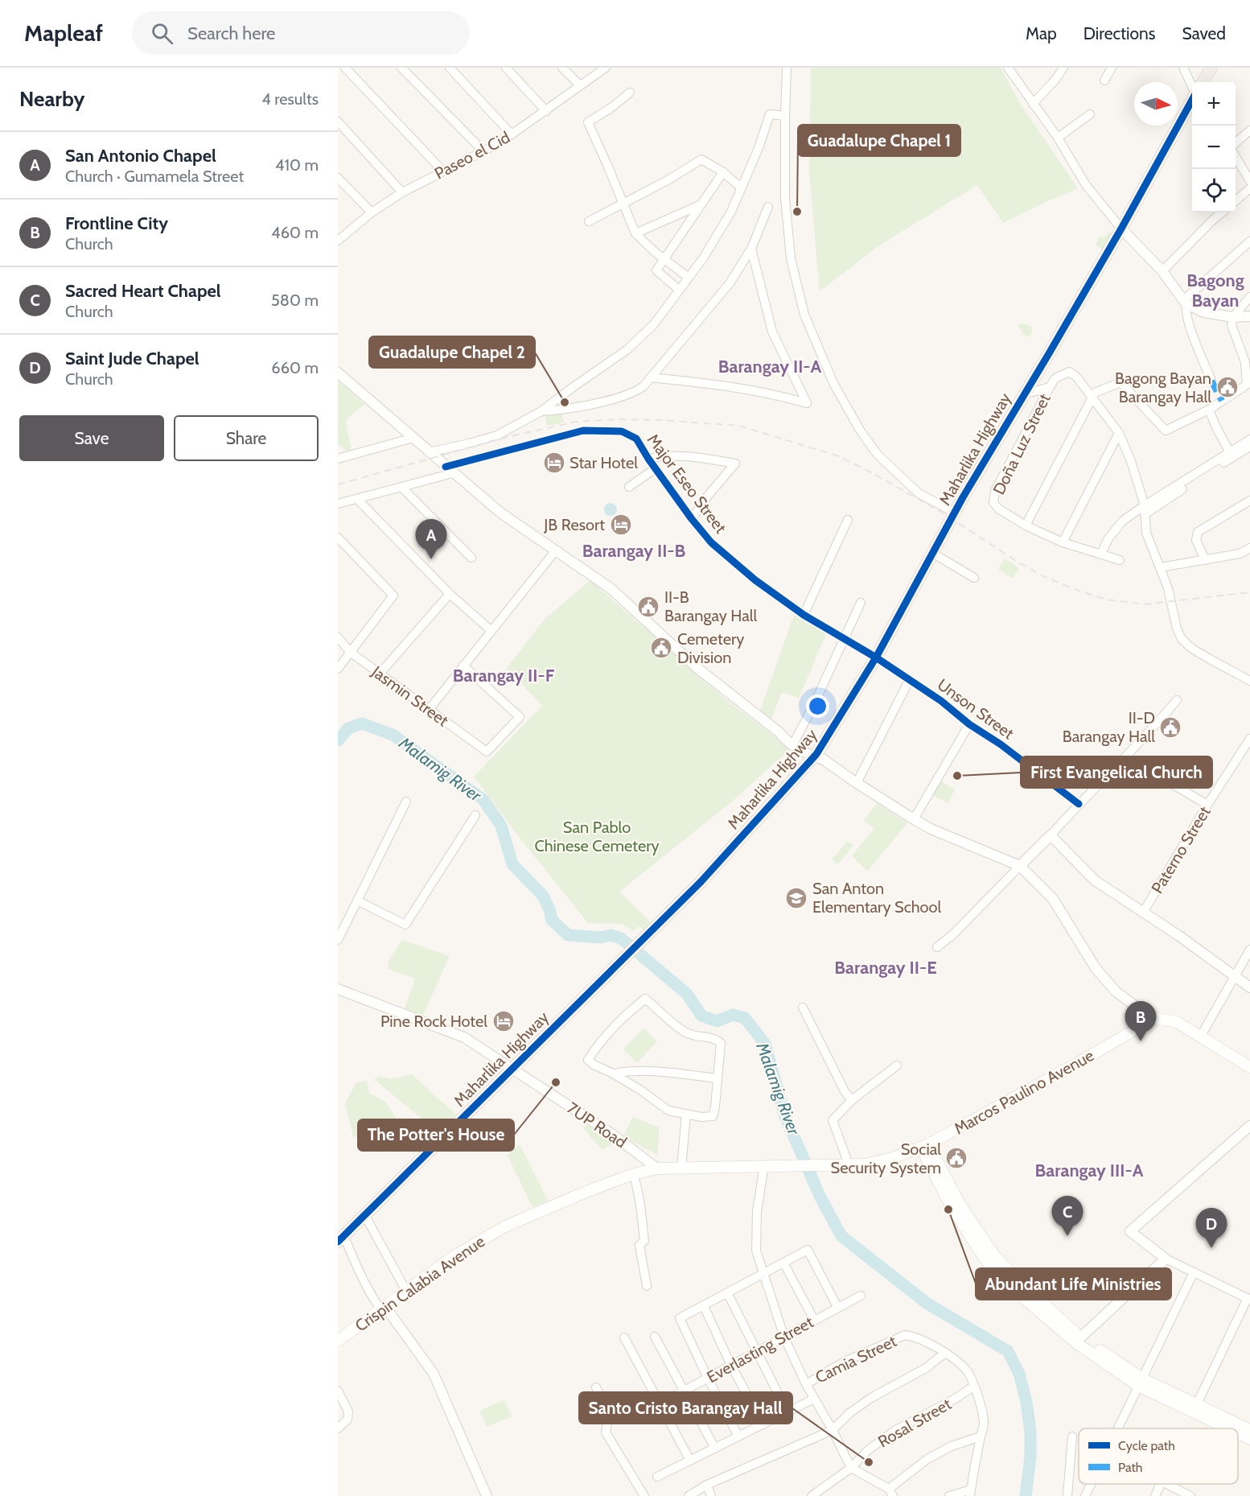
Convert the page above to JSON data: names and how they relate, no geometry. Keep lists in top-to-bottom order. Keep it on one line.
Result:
{"streets":{"main road":["Maharlika Highway","Marcos Paulino Avenue","Crispin Calabia Avenue"],"street":["Paseo el Cid","Doña Luz Street","Major Eseo Street","Jasmin Street","Unson Street","Paterno Street","7UP Road","Everlasting Street","Camia Street","Rosal Street"]},"crossings":[["Doña Luz Street","Maharlika Highway"],["Maharlika Highway","Major Eseo Street"],["Maharlika Highway","Unson Street"],["Maharlika Highway","7UP Road"],["Major Eseo Street","Unson Street"],["Marcos Paulino Avenue","Crispin Calabia Avenue"],["7UP Road","Crispin Calabia Avenue"]],"districts":["Bagong Bayan","Barangay II-A","Barangay II-B","Barangay II-F","Barangay II-E","Barangay III-A"],"water":["Malamig River"],"parks":["San Pablo Chinese Cemetery"],"places":{"other":["Guadalupe Chapel 1","Guadalupe Chapel 2","First Evangelical Church","The Potter's House","Abundant Life Ministries","Santo Cristo Barangay Hall"],"public building":["Bagong Bayan Barangay Hall","II-B Barangay Hall","Cemetery Division","II-D Barangay Hall","Social Security System"],"hotel":["Star Hotel","JB Resort","Pine Rock Hotel"],"school or university":["San Anton Elementary School"]},"legend":["Cycle path","Path"],"north":"right","page":{"header":"Mapleaf","search":"Search here","nav":["Map","Directions","Saved"],"heading":["Nearby","4 results"],"map_buttons":["+","−"],"list":[{"mark":"A","name":"San Antonio Chapel","note":"Church · Gumamela Street","value":"410 m"},{"mark":"B","name":"Frontline City","note":"Church","value":"460 m"},{"mark":"C","name":"Sacred Heart Chapel","note":"Church","value":"580 m"},{"mark":"D","name":"Saint Jude Chapel","note":"Church","value":"660 m"}],"buttons":["Save","Share"],"pins":["A","B","C","D"]}}
